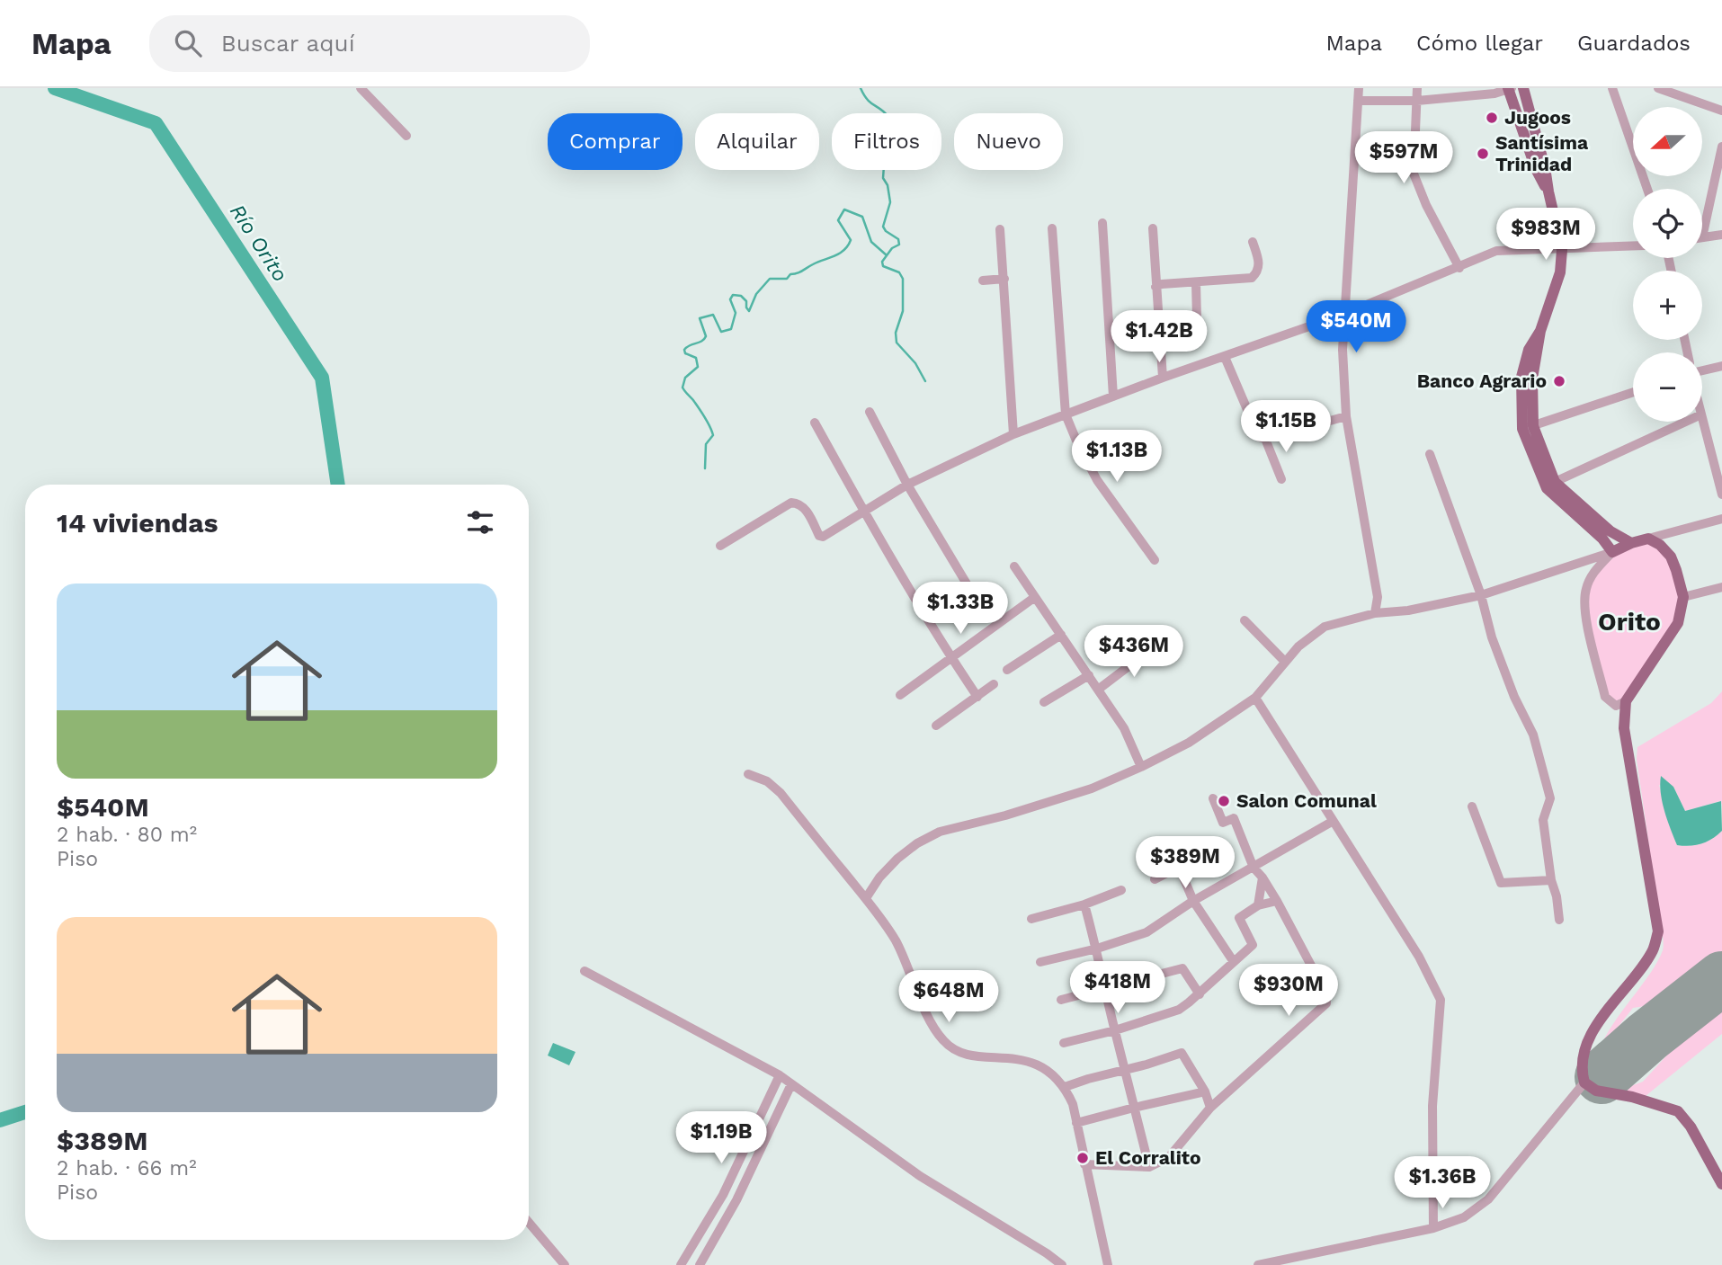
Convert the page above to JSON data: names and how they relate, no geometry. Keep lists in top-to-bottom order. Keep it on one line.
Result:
{"districts":["Orito"],"water":["Río Orito"],"places":["Jugoos","Santísima Trinidad","Banco Agrario","Salon Comunal","El Corralito"],"north":"left","page":{"header":"Mapa","search":"Buscar aquí","nav":["Mapa","Cómo llegar","Guardados"],"map_buttons":["+","−"],"chip":["Comprar","Alquilar","Filtros","Nuevo"],"price":["$597M","$983M","$540M","$1.42B","$1.15B","$1.13B","$1.33B","$436M","$389M","$418M","$930M","$648M","$1.19B","$1.36B"],"heading":"14 viviendas","list":[{"name":"$540M","note":"2 hab. · 80 m² · Piso"},{"name":"$389M","note":"2 hab. · 66 m² · Piso"}]}}
